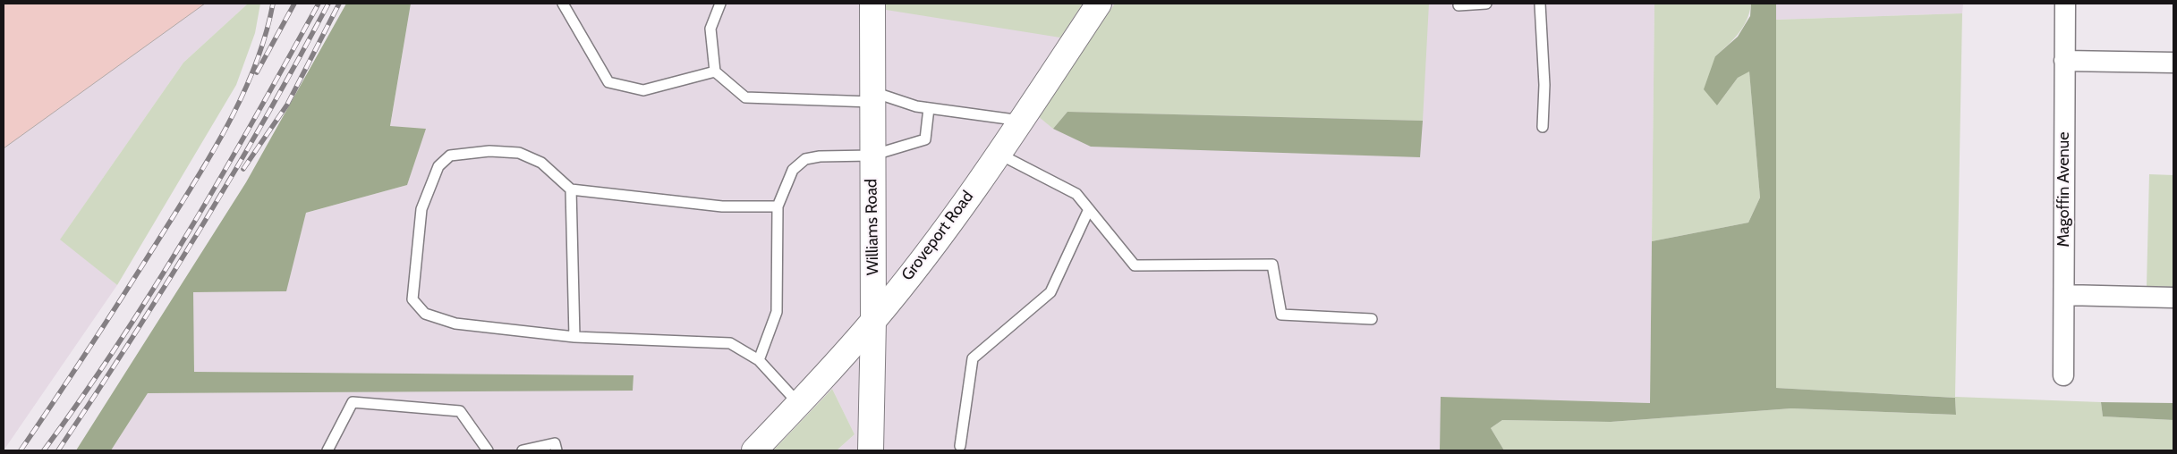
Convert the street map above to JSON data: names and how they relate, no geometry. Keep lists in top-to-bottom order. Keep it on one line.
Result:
{"streets":{"main road":["Williams Road","Groveport Road"],"street":["Magoffin Avenue"]},"crossings":[["Williams Road","Groveport Road"]]}
